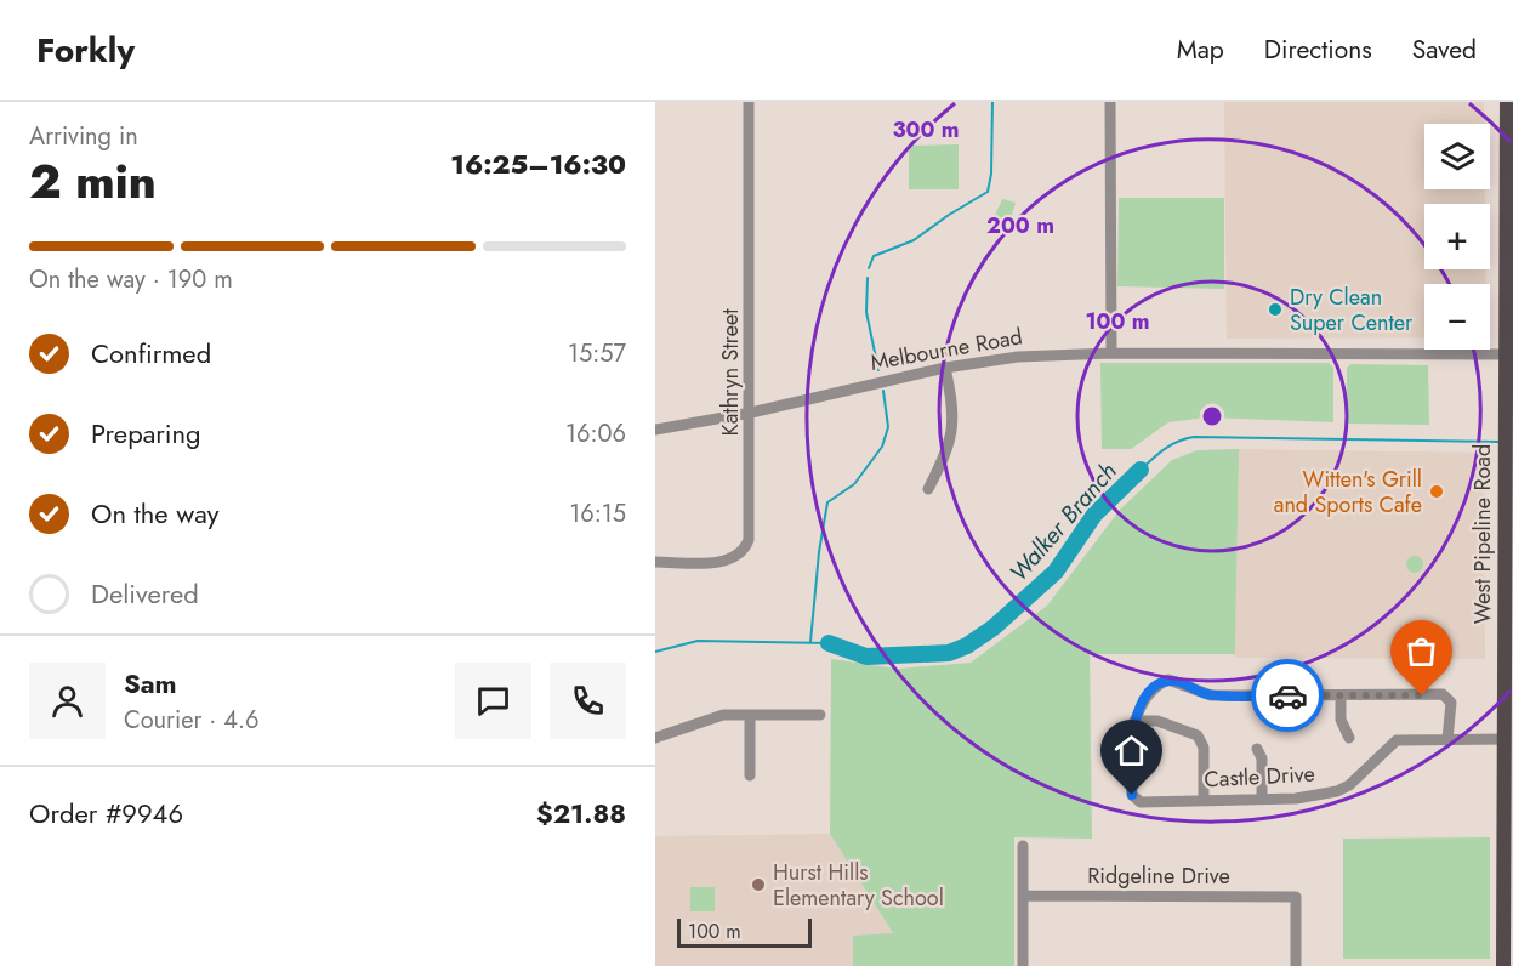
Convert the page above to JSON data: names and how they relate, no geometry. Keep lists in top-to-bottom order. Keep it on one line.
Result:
{"streets":{"main road":["West Pipeline Road"],"street":["Melbourne Road","Kathryn Street","Castle Drive","Ridgeline Drive"]},"crossings":[["Melbourne Road","Kathryn Street"],["Melbourne Road","West Pipeline Road"],["West Pipeline Road","Castle Drive"]],"water":["Walker Branch"],"places":["Dry Clean Super Center","Witten's Grill and Sports Cafe","Hurst Hills Elementary School"],"scale_bar":"100 m","page":{"header":"Forkly","nav":["Map","Directions","Saved"],"heading":["2 min","Arriving in","16:25–16:30"],"panel":["Sam","Courier · 4.6","Order #9946","$21.88"],"map_buttons":["+","−"],"bar":"On the way · 190 m","list":[["Confirmed","15:57"],["Preparing","16:06"],["On the way","16:15"],"Delivered"],"scale":"100 m"},"rings":["300 m","200 m","100 m"]}
